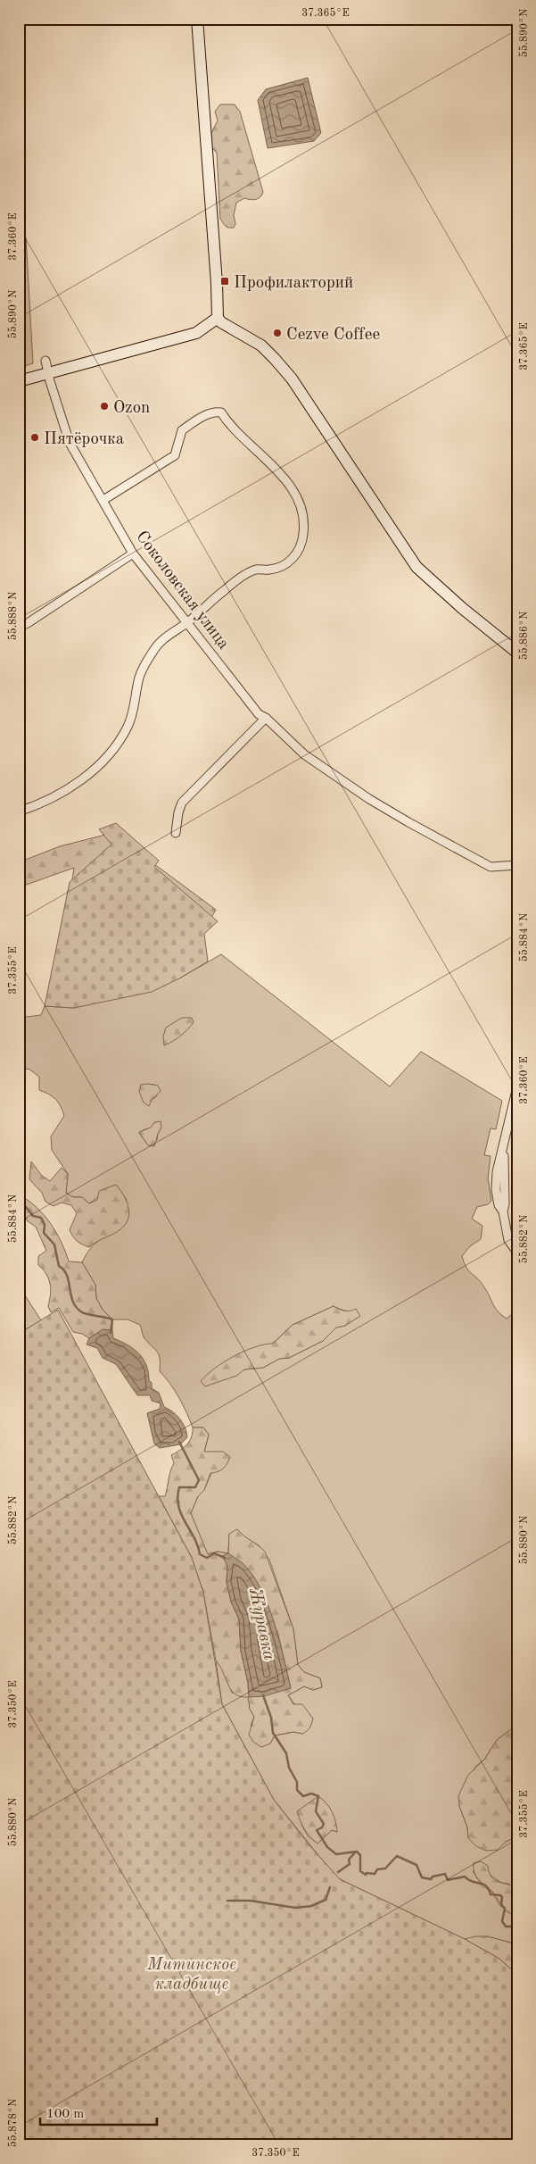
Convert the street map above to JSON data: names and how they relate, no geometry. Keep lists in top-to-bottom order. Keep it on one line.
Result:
{"streets":{"street":["Соколовская улица"]},"water":["Журавка"],"parks":["Митинское кладбище"],"places":{"transit":["Профилакторий"],"other":["Cezve Coffee","Ozon","Пятёрочка"]},"scale_bar":"100 m","coordinates":["37.365°E","55.890°N","37.360°E","55.888°N","55.886°N","55.884°N","37.355°E","55.882°N","55.880°N","37.350°E","55.878°N"]}
